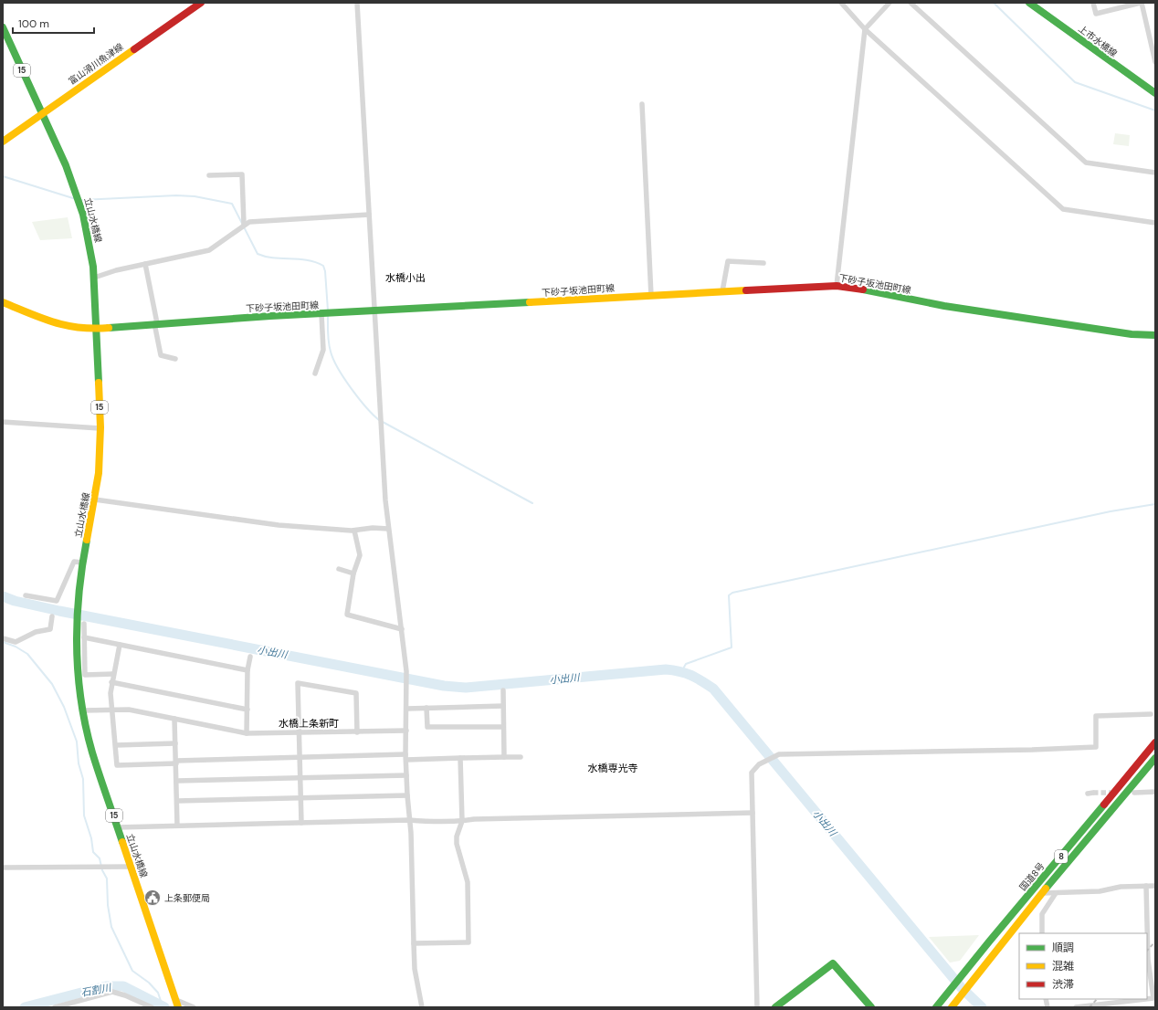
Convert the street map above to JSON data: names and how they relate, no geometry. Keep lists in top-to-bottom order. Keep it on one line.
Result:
{"streets":{"main road":["上市水橋線","富山滑川魚津線","15","立山水橋線","下砂子坂池田町線","8","国道8号"]},"crossings":[["富山滑川魚津線","立山水橋線"],["立山水橋線","下砂子坂池田町線"]],"districts":["水橋小出","水橋上条新町","水橋専光寺"],"water":["小出川","石割川"],"places":{"public building":["上条郵便局"]},"legend":["順調","混雑","渋滞"],"scale_bar":"100 m"}
